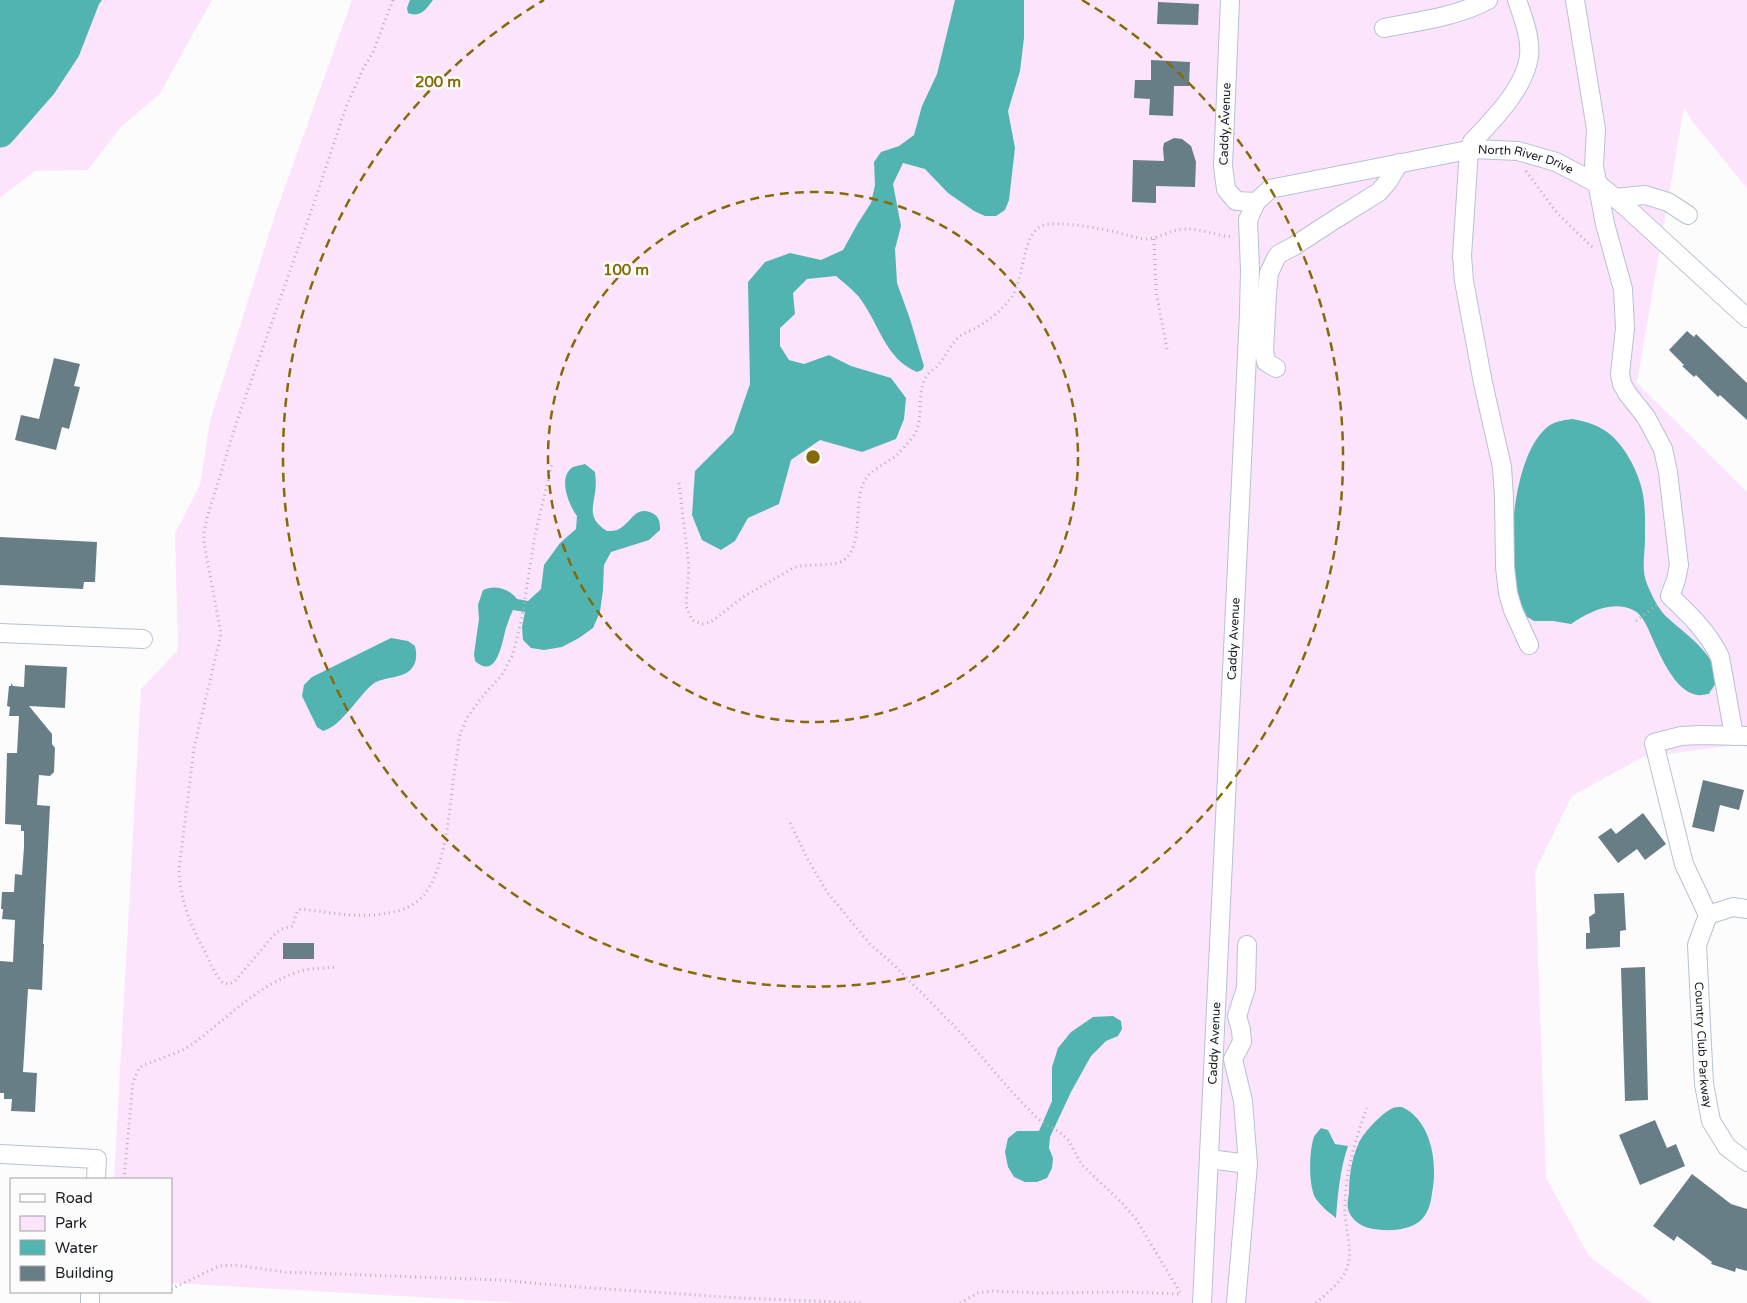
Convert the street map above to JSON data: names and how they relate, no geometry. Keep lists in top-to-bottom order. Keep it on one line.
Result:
{"streets":{"street":["Caddy Avenue","North River Drive","Country Club Parkway"]},"crossings":[["Caddy Avenue","North River Drive"]],"legend":["Road","Park","Water","Building"],"rings":["200 m","100 m"]}
